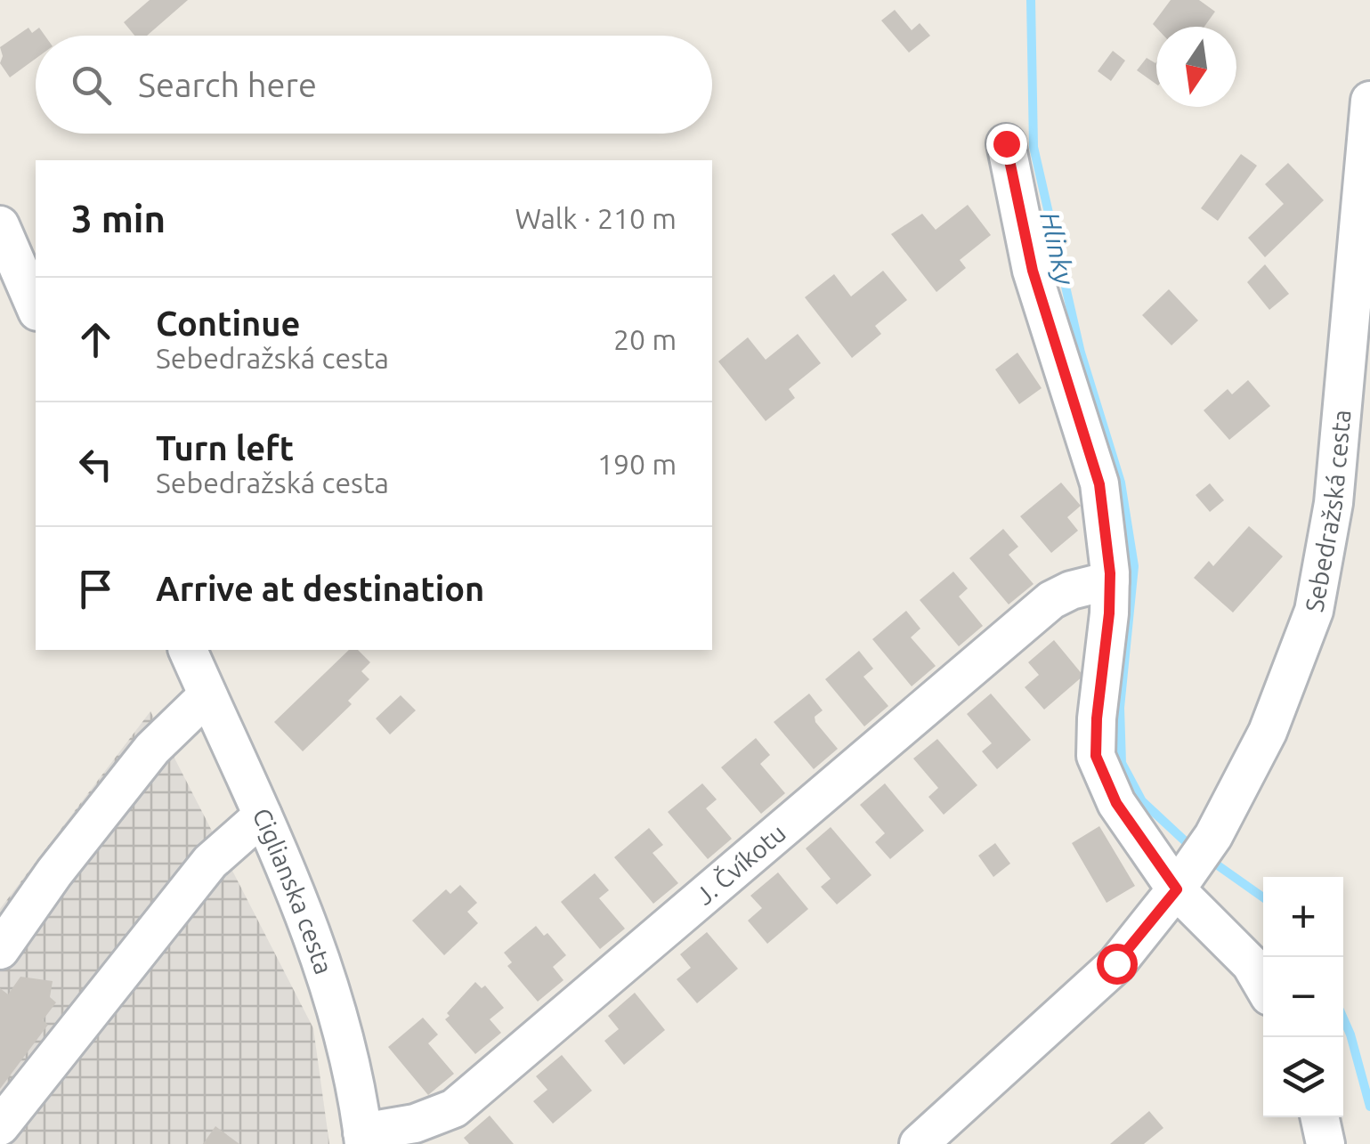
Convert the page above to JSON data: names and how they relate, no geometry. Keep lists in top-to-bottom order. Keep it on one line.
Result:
{"streets":{"street":["Sebedražská cesta","J. Čvíkotu","Ciglianska cesta"]},"crossings":[["J. Čvíkotu","Ciglianska cesta"]],"water":["Hlinky"],"north":"bottom","page":{"search":"Search here","heading":["3 min","Walk · 210 m"],"list":[["Continue","Sebedražská cesta","20 m"],["Turn left","Sebedražská cesta","190 m"],"Arrive at destination"],"map_buttons":["+","−"]}}
